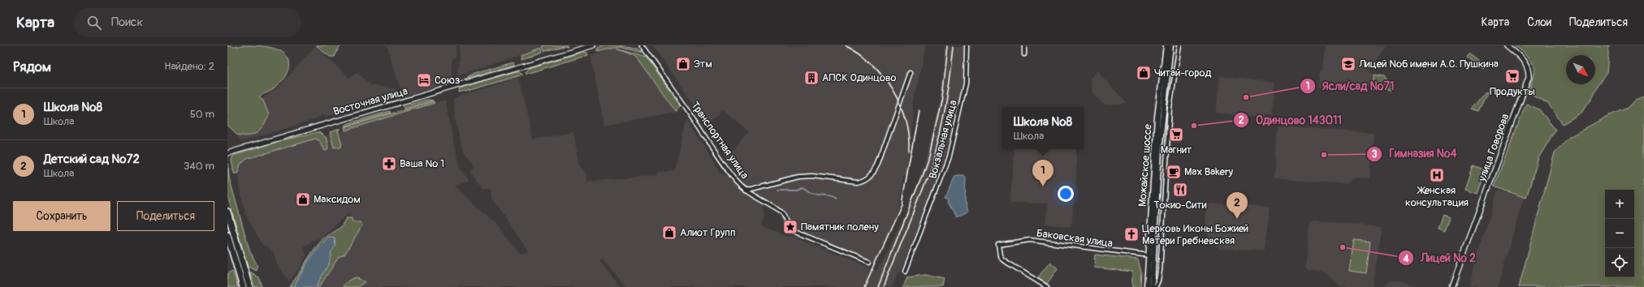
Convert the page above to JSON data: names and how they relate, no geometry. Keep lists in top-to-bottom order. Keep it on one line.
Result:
{"streets":{"main road":["Можайское шоссе"],"street":["Восточная улица","Вокзальная улица","Транспортная улица","улица Говорова","Баковская улица"]},"crossings":[["Можайское шоссе","Баковская улица"]],"places":{"shop":["Этм","Читай-город","Максидом","Алиот Групп"],"school or university":["Лицей №6 имени А.С. Пушкина"],"supermarket":["Продукты","Магнит"],"building":["АПСК Одинцово"],"hotel":["Союз"],"other":["Ясли/сад №71","Одинцово 143011","Гимназия №4","Лицей № 2"],"pharmacy":["Ваша № 1"],"cafe":["Max Bakery"],"hospital":["Женская консультация"],"restaurant":["Токио-Сити"],"place":["Памятник полену"],"church":["Церковь Иконы Божией Матери Гребневская"]},"north":"bottom right","page":{"header":"Карта","search":"Поиск","nav":["Карта","Слои","Поделиться"],"heading":["Рядом","Найдено: 2"],"list":[{"mark":"1","name":"Школа №8","note":"Школа","value":"50 m"},{"mark":"2","name":"Детский сад №72","note":"Школа","value":"340 m"}],"popup":["Школа №8","Школа"],"pins":["1","2"],"map_buttons":["+","−"],"buttons":["Сохранить","Поделиться"]}}
